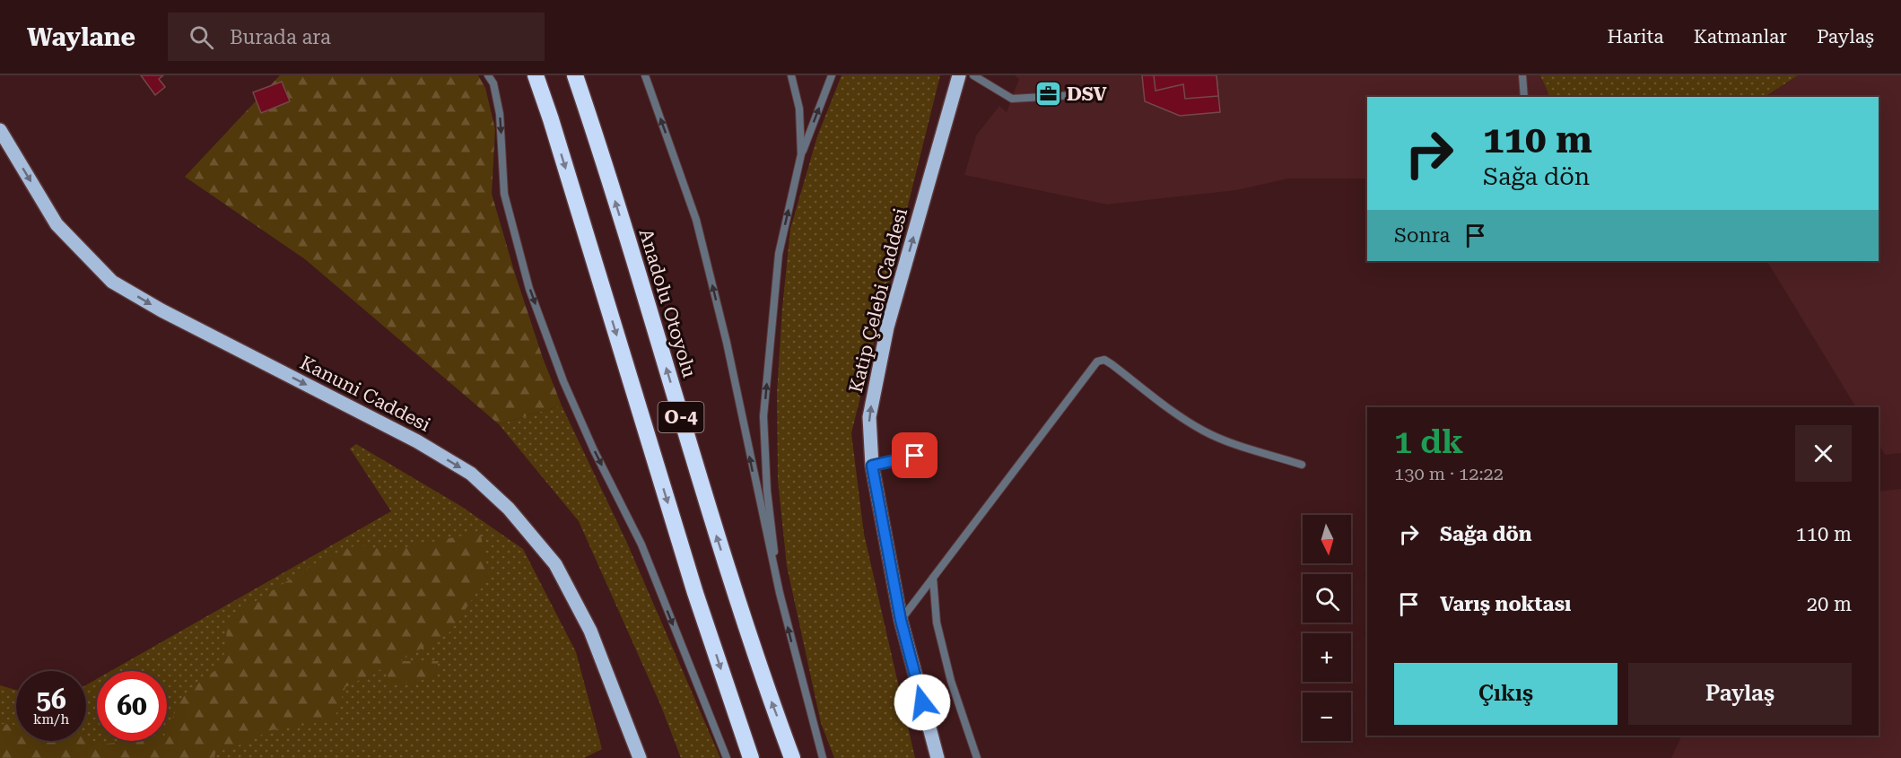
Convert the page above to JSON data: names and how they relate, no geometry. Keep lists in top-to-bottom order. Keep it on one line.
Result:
{"streets":{"highway":["Anadolu Otoyolu","O-4"],"main road":["Katip Çelebi Caddesi","Kanuni Caddesi"]},"one_way":["Katip Çelebi Caddesi","Kanuni Caddesi"],"places":{"office":["DSV"]},"north":"bottom","page":{"header":"Waylane","search":"Burada ara","nav":["Harita","Katmanlar","Paylaş"],"turn":["110 m","Sağa dön"],"then":"Sonra","heading":["1 dk","130 m · 12:22"],"list":[{"name":"Sağa dön","value":"110 m"},{"name":"Varış noktası","value":"20 m"}],"map_buttons":["+","−"],"buttons":["Çıkış","Paylaş"],"speed":"56 km/h","limit":"60"}}
